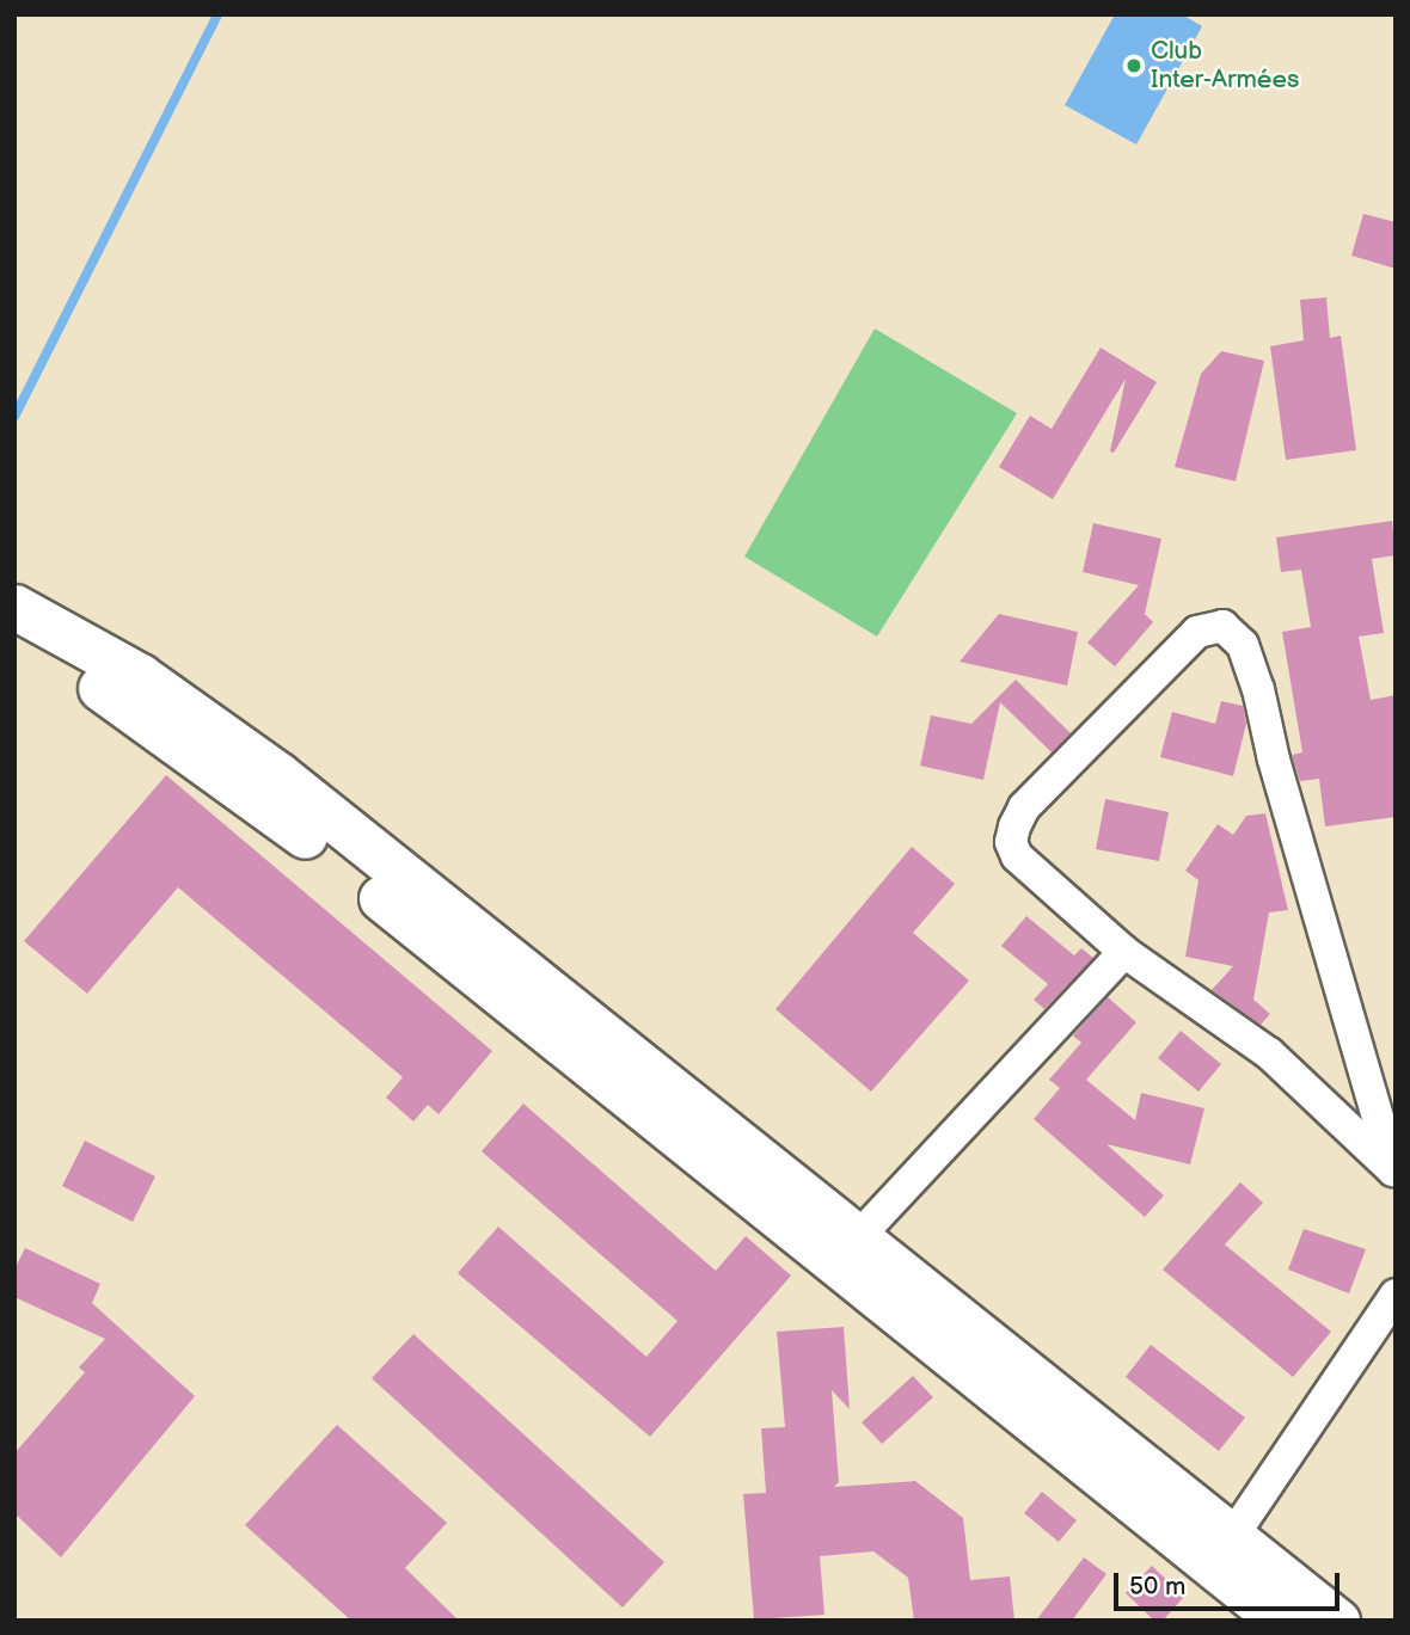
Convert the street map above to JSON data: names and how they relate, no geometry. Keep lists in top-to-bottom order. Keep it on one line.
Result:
{"places":["Club Inter-Armées"],"scale_bar":"50 m"}
